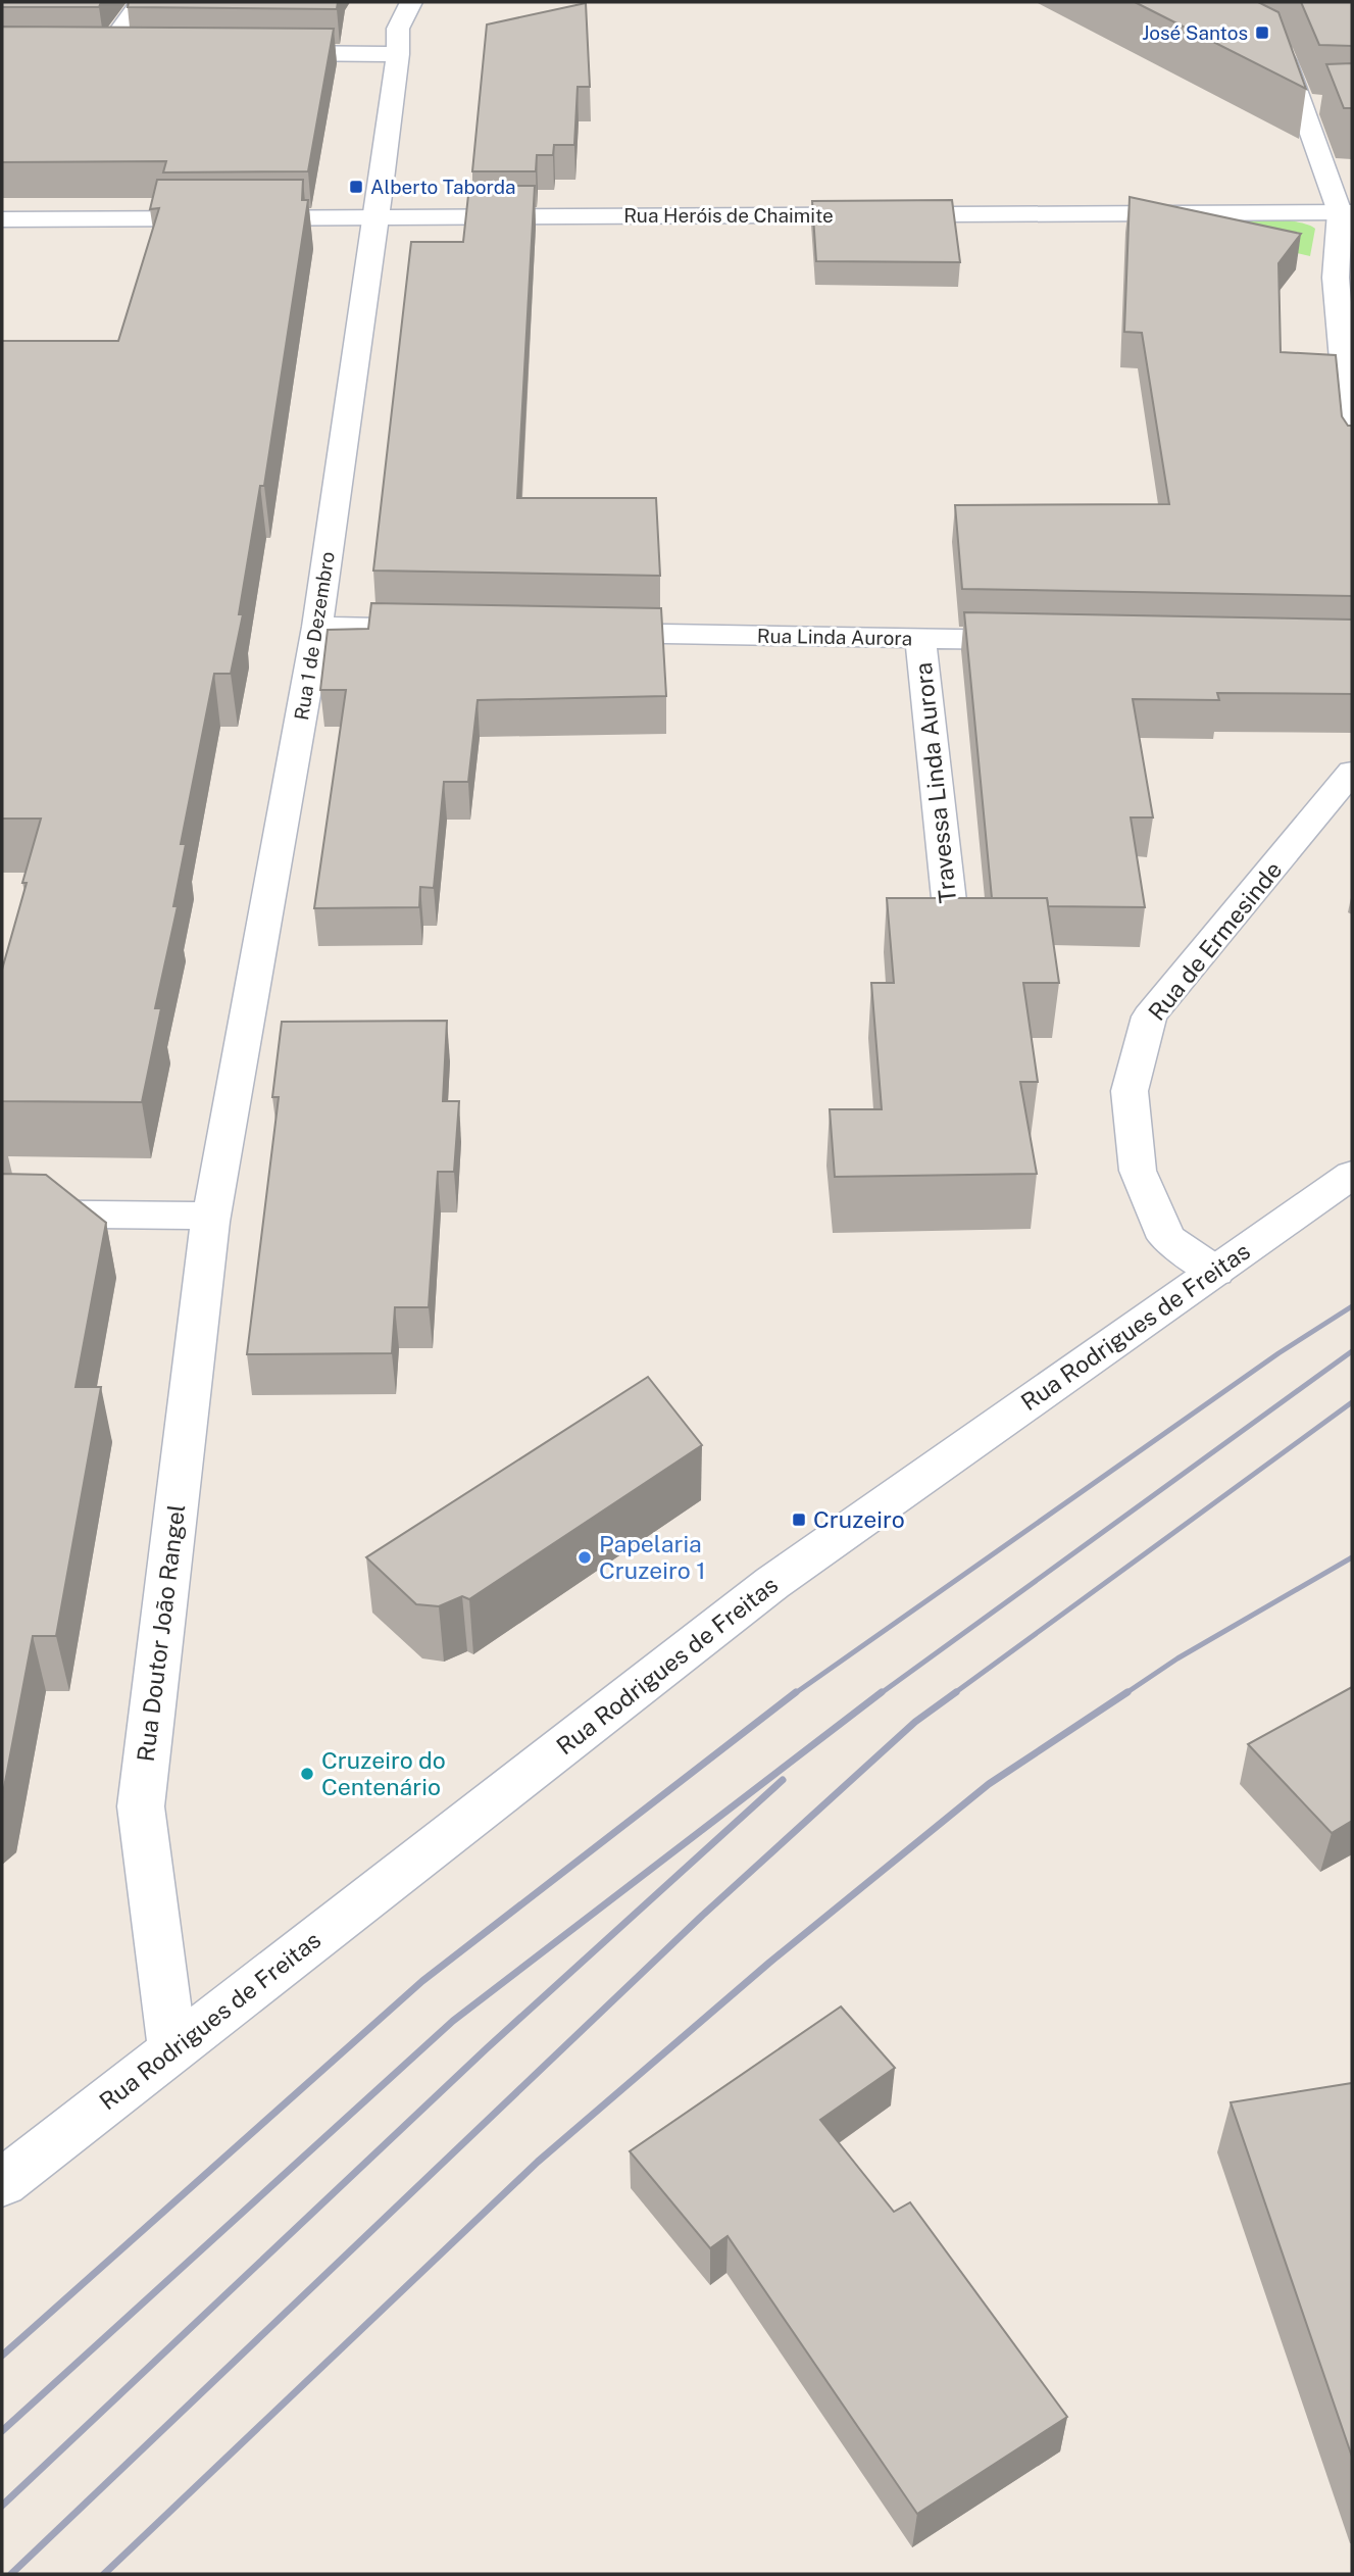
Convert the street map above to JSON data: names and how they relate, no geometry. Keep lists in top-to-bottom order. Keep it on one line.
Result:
{"streets":{"street":["Rua Heróis de Chaimite","Rua 1 de Dezembro","Rua Linda Aurora","Travessa Linda Aurora","Rua de Ermesinde","Rua Rodrigues de Freitas","Rua Doutor João Rangel"]},"crossings":[["Rua Heróis de Chaimite","Rua 1 de Dezembro"],["Rua 1 de Dezembro","Rua Doutor João Rangel"],["Rua Linda Aurora","Travessa Linda Aurora"],["Rua de Ermesinde","Rua Rodrigues de Freitas"],["Rua Rodrigues de Freitas","Rua Doutor João Rangel"]],"places":{"transit":["José Santos","Alberto Taborda","Cruzeiro"],"other":["Papelaria Cruzeiro 1","Cruzeiro do Centenário"]}}
